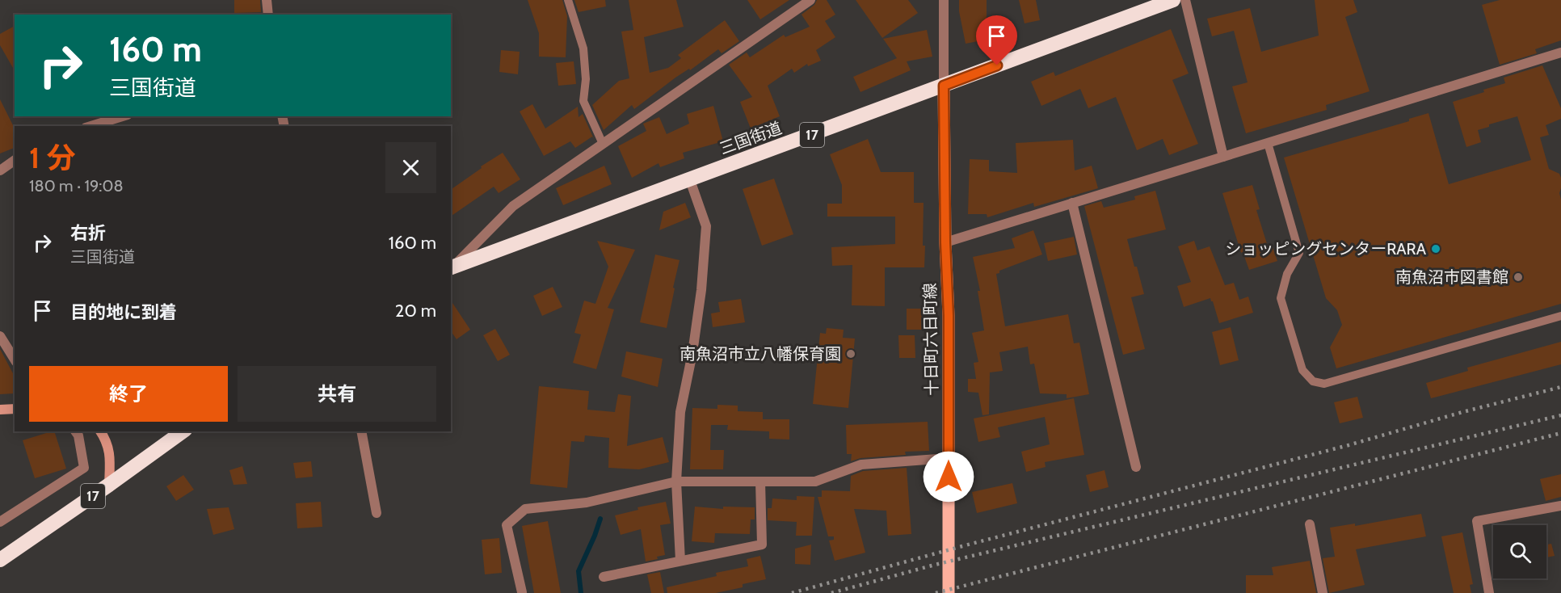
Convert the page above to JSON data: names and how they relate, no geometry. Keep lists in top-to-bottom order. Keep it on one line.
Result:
{"streets":{"highway":["17","三国街道"],"main road":["十日町六日町線"]},"crossings":[["三国街道","十日町六日町線"]],"places":["ショッピングセンターRARA","南魚沼市図書館","南魚沼市立八幡保育園"],"page":{"turn":["160 m","三国街道"],"heading":["1 分","180 m · 19:08"],"list":[{"name":"右折","note":"三国街道","value":"160 m"},{"name":"目的地に到着","value":"20 m"}],"buttons":["終了","共有"]}}
